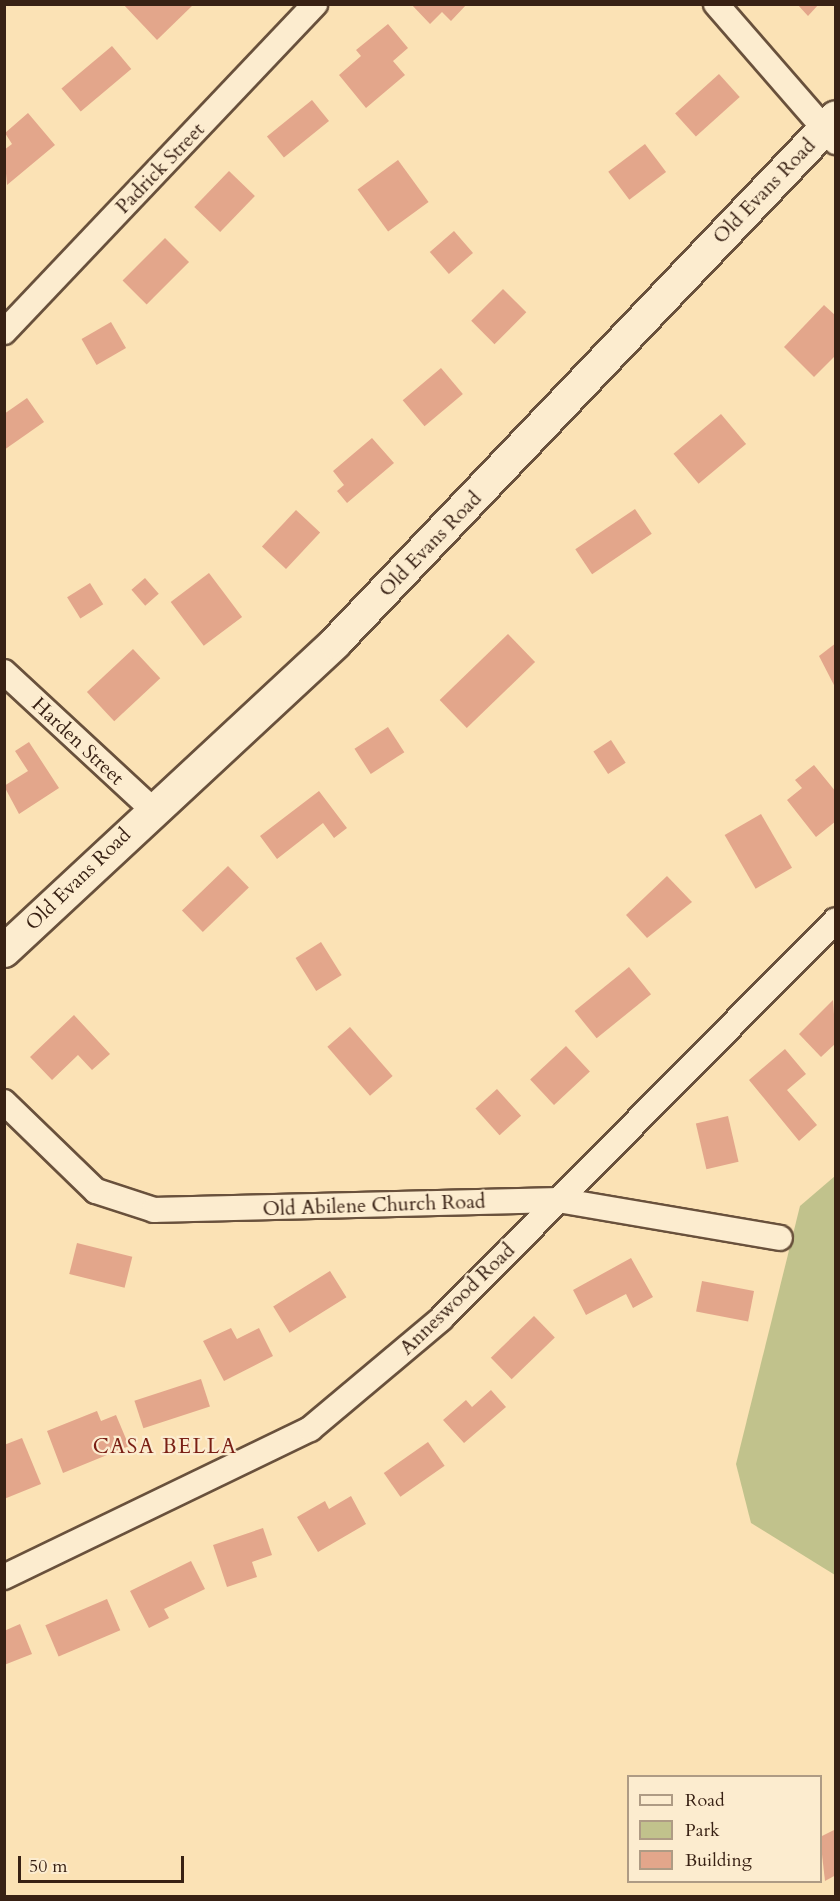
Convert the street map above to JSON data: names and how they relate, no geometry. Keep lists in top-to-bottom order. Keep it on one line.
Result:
{"streets":{"street":["Padrick Street","Old Evans Road","Harden Street","Old Abilene Church Road","Anneswood Road"]},"crossings":[["Old Evans Road","Harden Street"],["Old Abilene Church Road","Anneswood Road"]],"districts":["CASA BELLA"],"legend":["Road","Park","Building"],"scale_bar":"50 m"}
